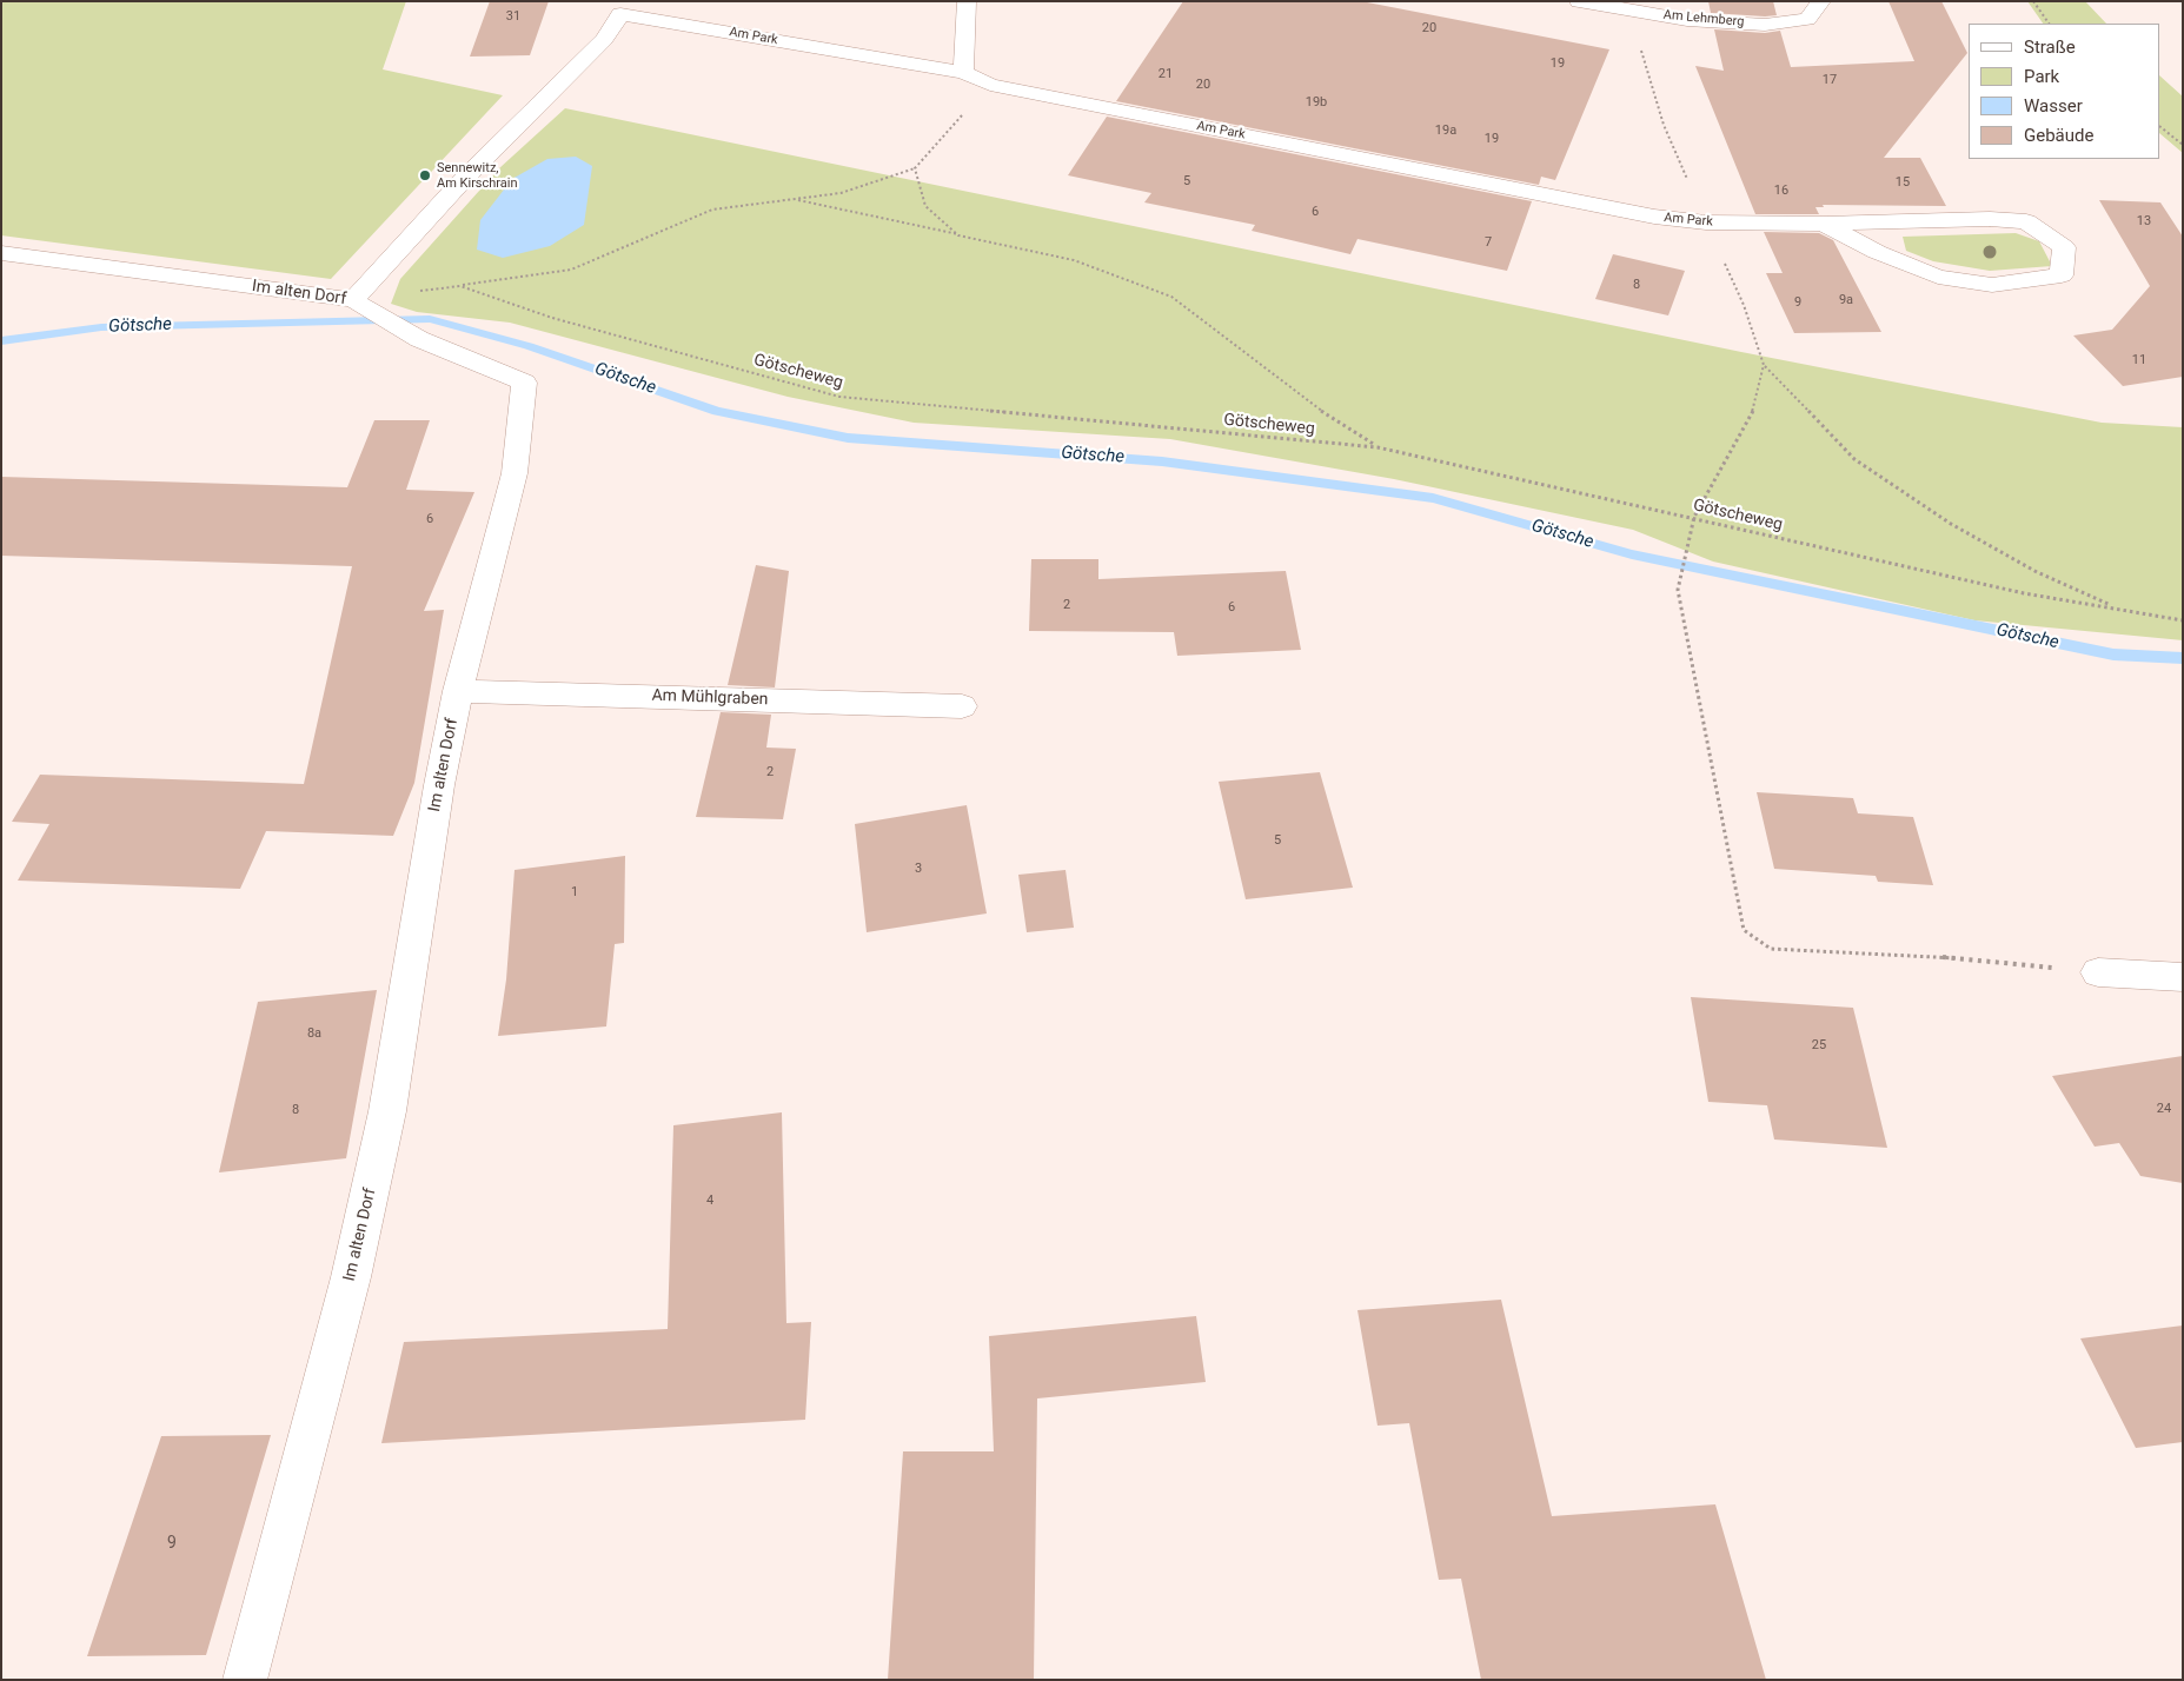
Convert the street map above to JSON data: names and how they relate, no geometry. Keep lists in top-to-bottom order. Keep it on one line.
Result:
{"streets":{"street":["Am Lehmberg","Am Park","Im alten Dorf","Am Mühlgraben"],"path":["Götscheweg"]},"crossings":[["Im alten Dorf","Götscheweg"],["Im alten Dorf","Am Mühlgraben"]],"water":["Götsche"],"places":["Sennewitz, Am Kirschrain"],"house_numbers":["31","20","19","21","17","20","19b","19a","19","5","15","16","6","13","7","8","9a","9","11","6","2","6","2","5","3","1","8a","25","24","8","4","9"],"legend":["Straße","Park","Wasser","Gebäude"]}
